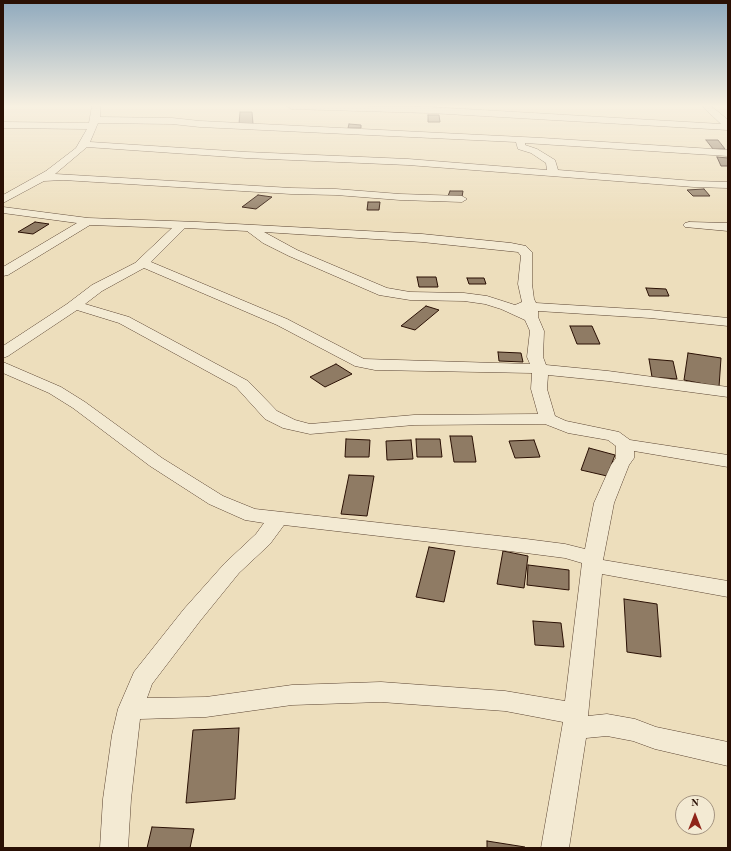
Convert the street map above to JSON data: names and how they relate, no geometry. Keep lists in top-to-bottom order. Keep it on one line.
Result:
{"north":"top"}
